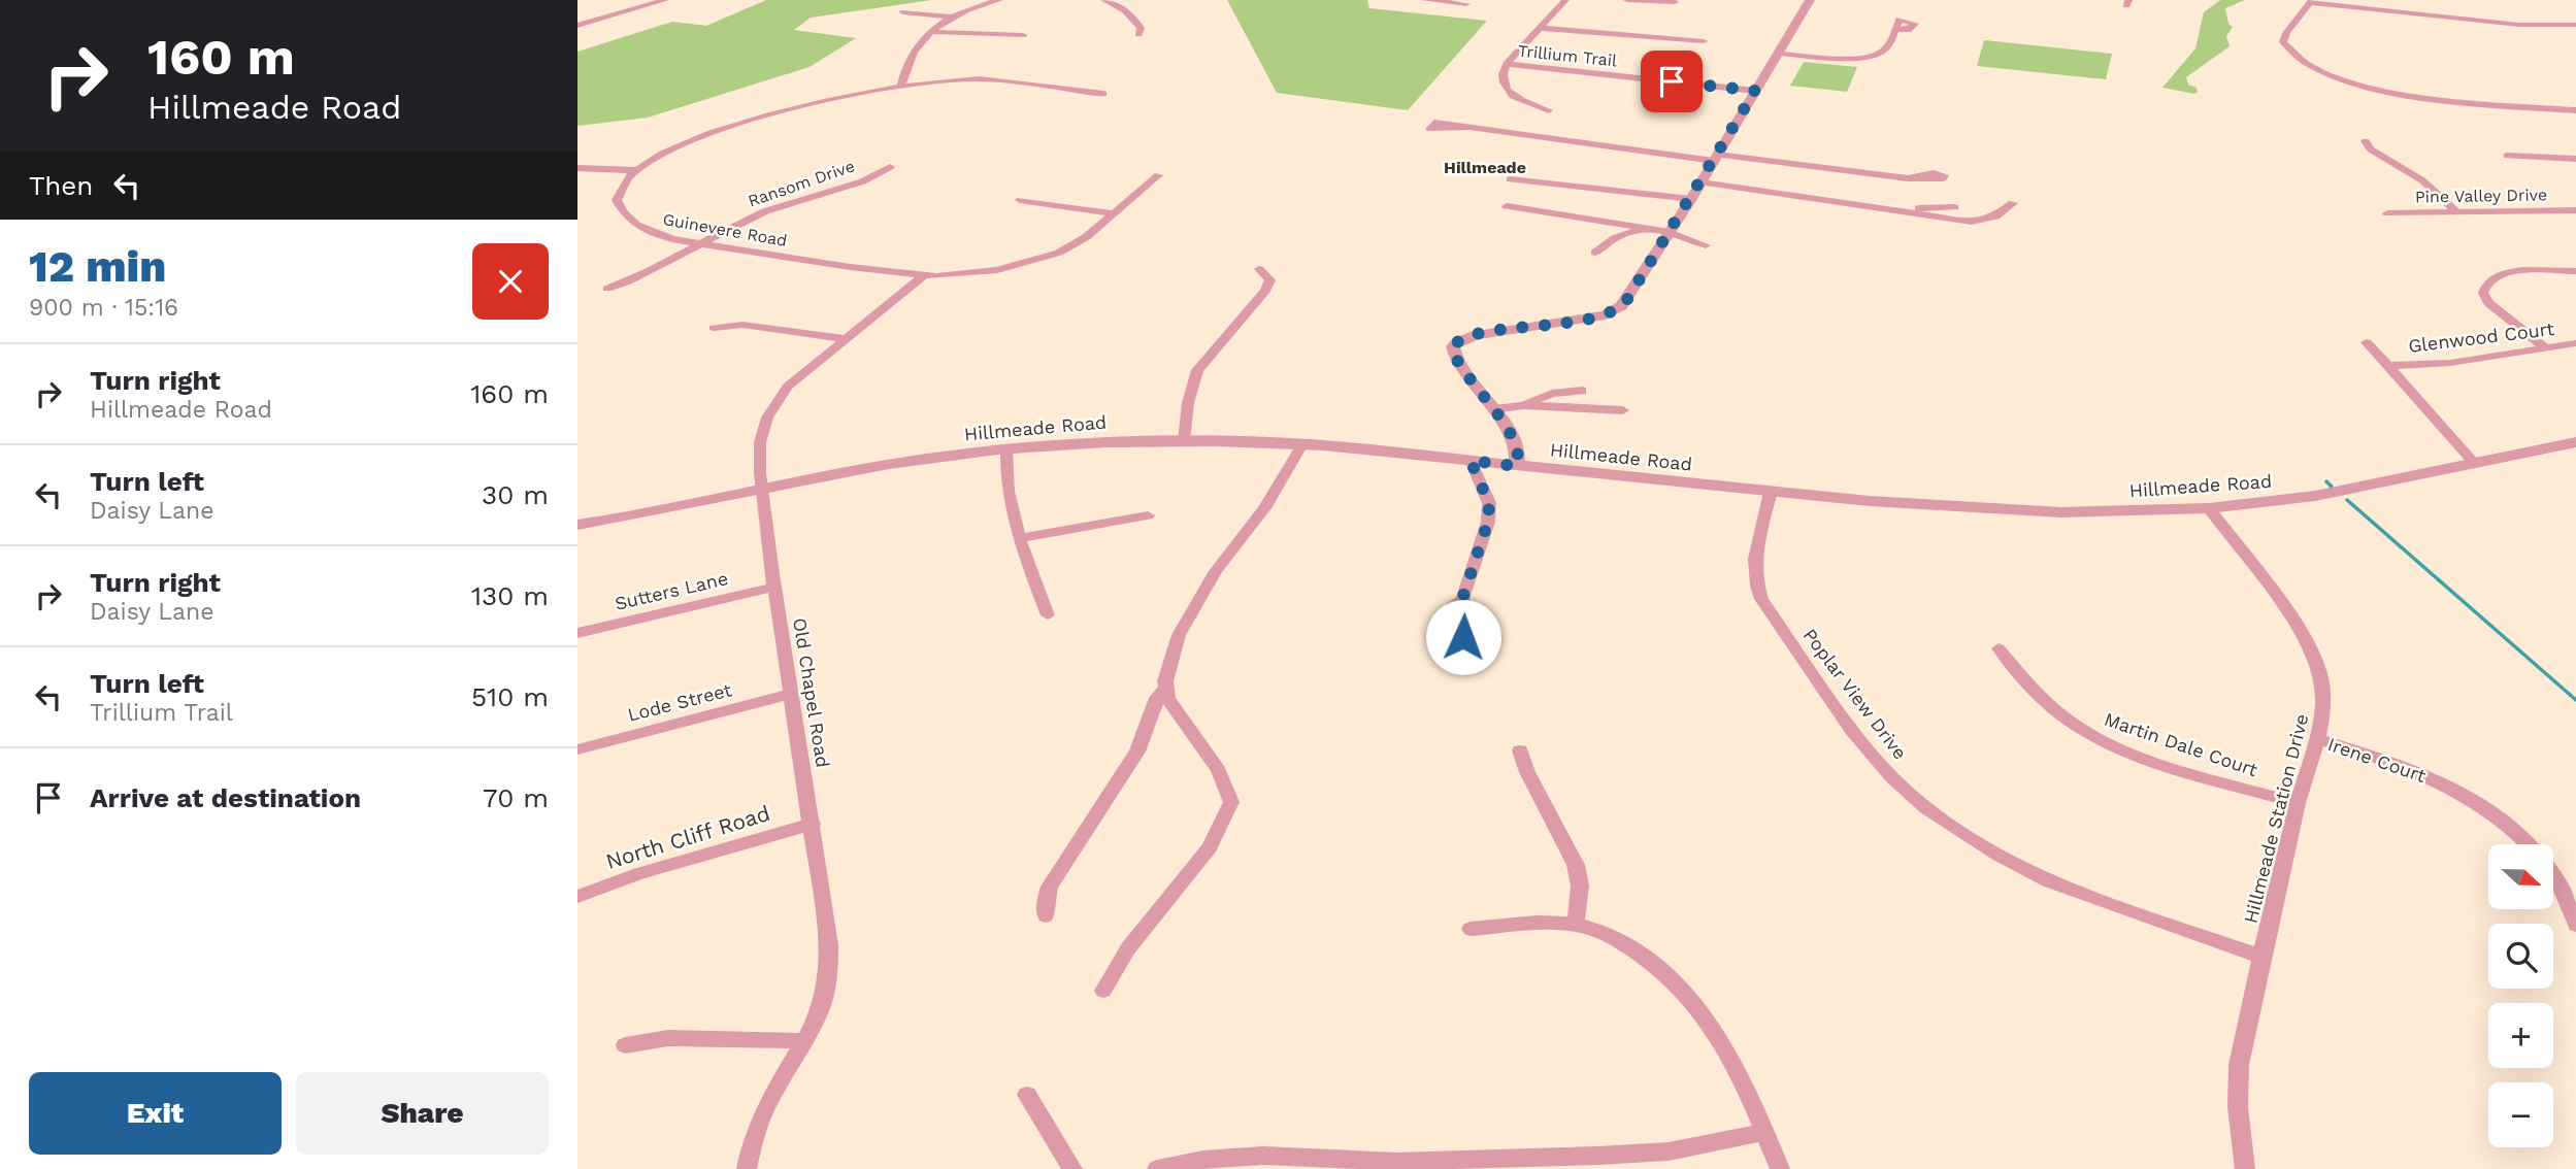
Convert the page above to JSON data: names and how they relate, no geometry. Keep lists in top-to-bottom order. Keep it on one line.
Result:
{"streets":{"street":["Trillium Trail","Ransom Drive","Pine Valley Drive","Guinevere Road","Glenwood Court","Hillmeade Road","Sutters Lane","Old Chapel Road","Poplar View Drive","Lode Street","Martin Dale Court","Irene Court","Hillmeade Station Drive","North Cliff Road"]},"crossings":[["Ransom Drive","Guinevere Road"],["Guinevere Road","Old Chapel Road"],["Hillmeade Road","Old Chapel Road"],["Hillmeade Road","Poplar View Drive"],["Hillmeade Road","Hillmeade Station Drive"],["Sutters Lane","Old Chapel Road"],["Old Chapel Road","Lode Street"],["Old Chapel Road","North Cliff Road"],["Poplar View Drive","Hillmeade Station Drive"],["Martin Dale Court","Hillmeade Station Drive"],["Irene Court","Hillmeade Station Drive"]],"districts":["Hillmeade"],"north":"right","page":{"turn":["160 m","Hillmeade Road"],"then":"Then","heading":["12 min","900 m · 15:16"],"list":[{"name":"Turn right","note":"Hillmeade Road","value":"160 m"},{"name":"Turn left","note":"Daisy Lane","value":"30 m"},{"name":"Turn right","note":"Daisy Lane","value":"130 m"},{"name":"Turn left","note":"Trillium Trail","value":"510 m"},{"name":"Arrive at destination","value":"70 m"}],"map_buttons":["+","−"],"buttons":["Exit","Share"]}}
